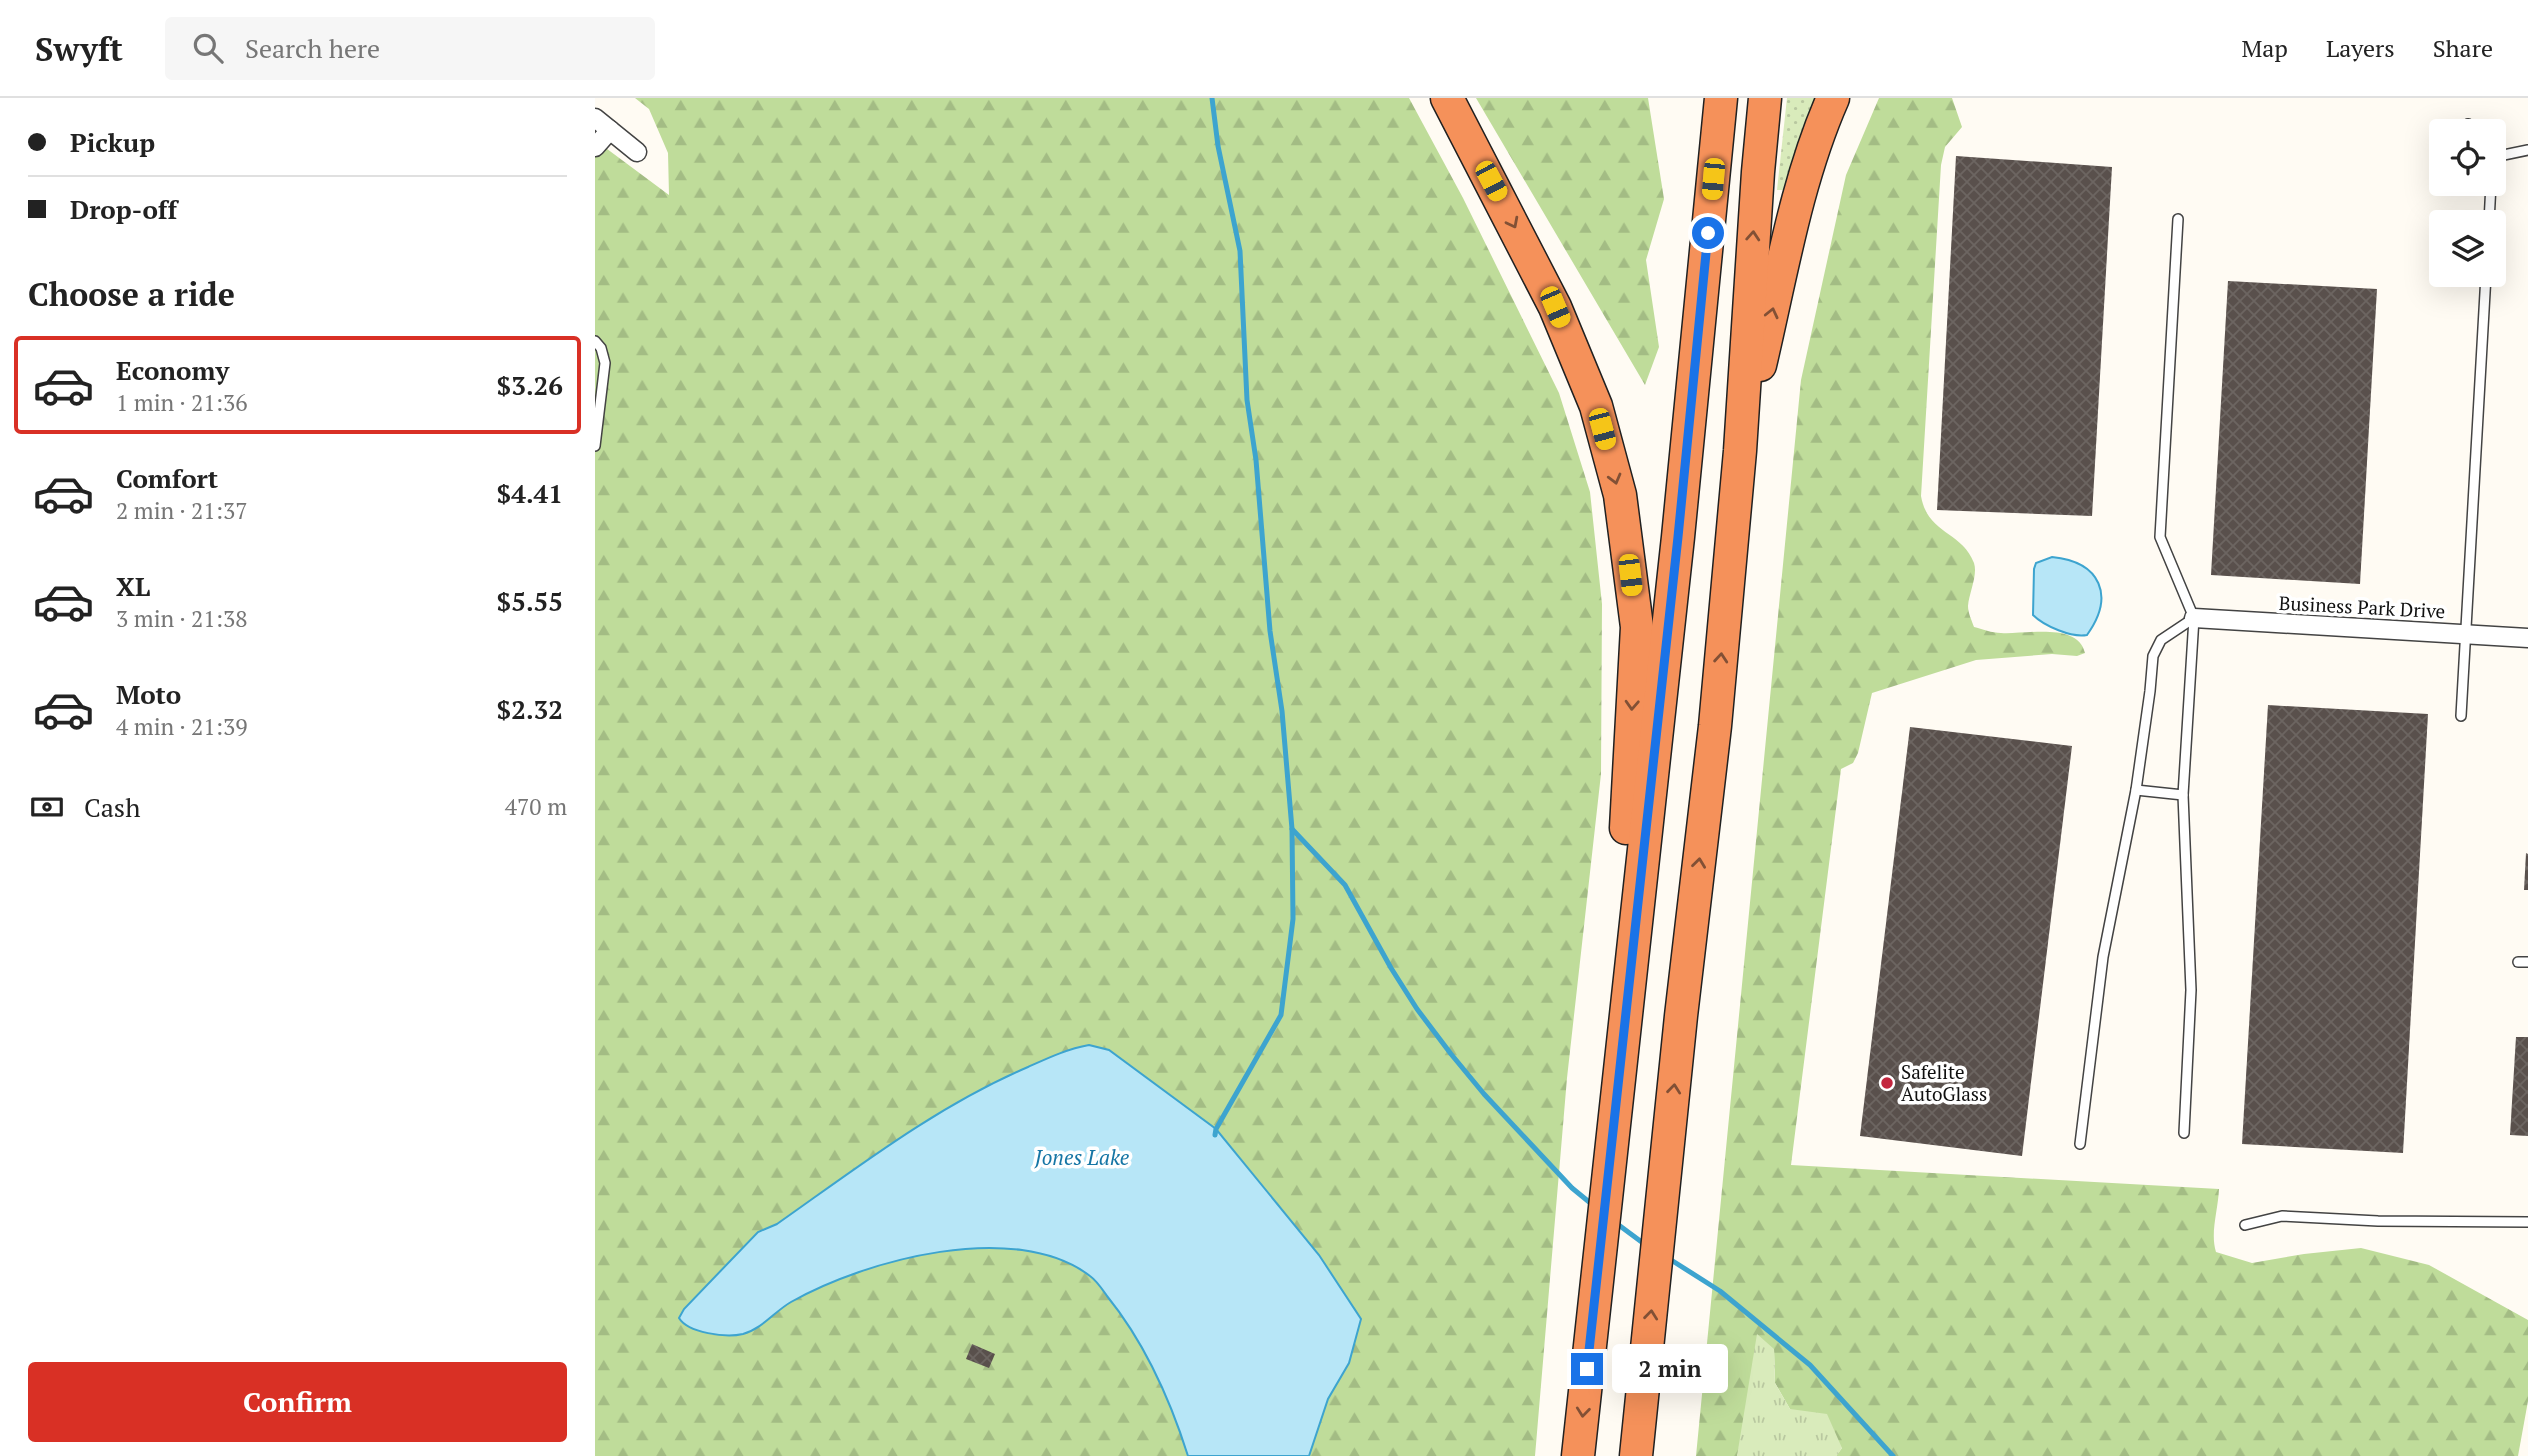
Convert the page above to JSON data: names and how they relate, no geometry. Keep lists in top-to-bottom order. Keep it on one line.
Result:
{"streets":{"street":["Business Park Drive"]},"water":["Jones Lake"],"places":["Safelite AutoGlass"],"page":{"header":"Swyft","search":"Search here","nav":["Map","Layers","Share"],"banner":["Pickup","Drop-off"],"heading":"Choose a ride","list":[{"name":"Economy","note":"1 min · 21:36","value":"$3.26"},{"name":"Comfort","note":"2 min · 21:37","value":"$4.41"},{"name":"XL","note":"3 min · 21:38","value":"$5.55"},{"name":"Moto","note":"4 min · 21:39","value":"$2.32"}],"pay":["Cash","470 m"],"bubble":"2 min","buttons":"Confirm"}}
